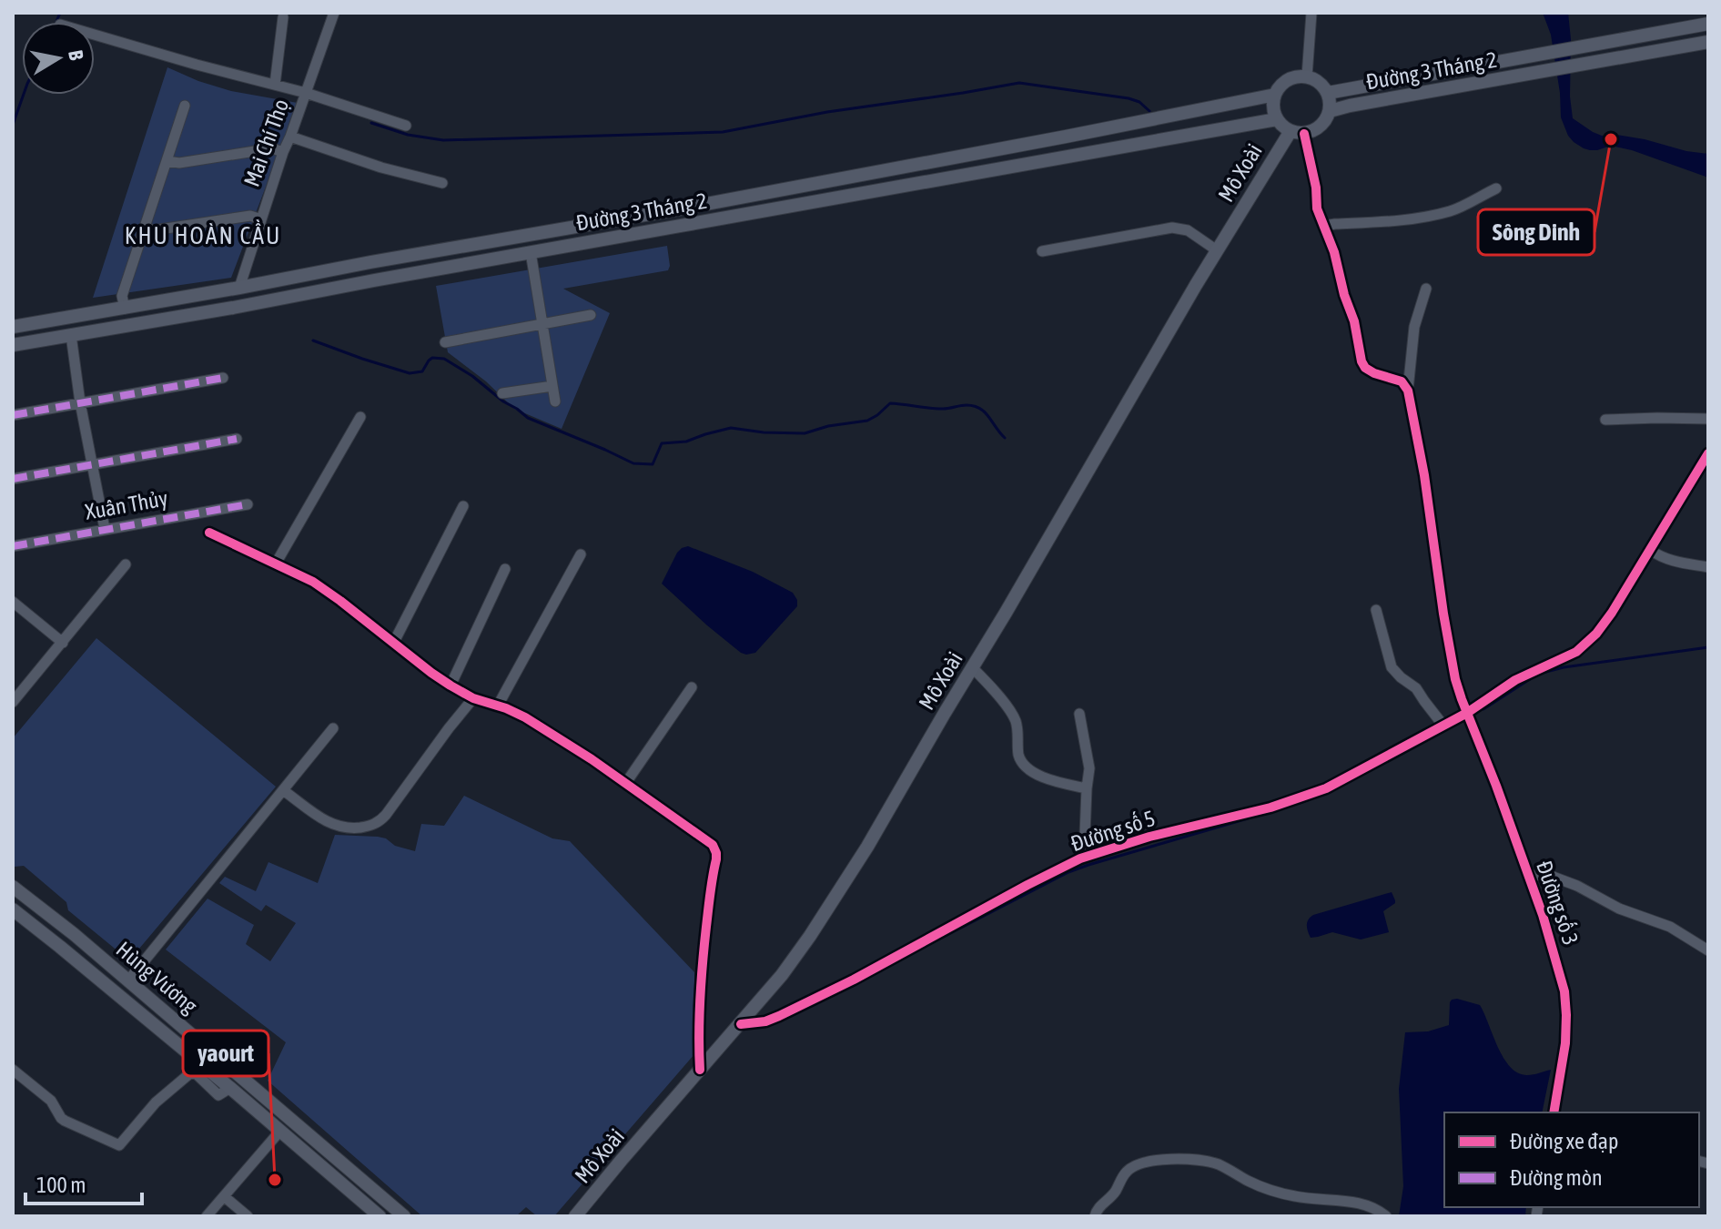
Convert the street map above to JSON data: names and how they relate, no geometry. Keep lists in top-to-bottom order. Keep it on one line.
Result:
{"streets":{"main road":["Đường 3 Tháng 2","Mô Xoài","Hùng Vương"],"street":["Mai Chí Thọ","Xuân Thủy","Đường số 5","Đường số 3"]},"crossings":[["Đường 3 Tháng 2","Mai Chí Thọ"],["Đường 3 Tháng 2","Mô Xoài"],["Mô Xoài","Đường số 5"],["Đường số 5","Đường số 3"]],"districts":["KHU HOÀN CẦU"],"places":["Sông Dinh","yaourt"],"legend":["Đường xe đạp","Đường mòn"],"scale_bar":"100 m","north":"right"}
